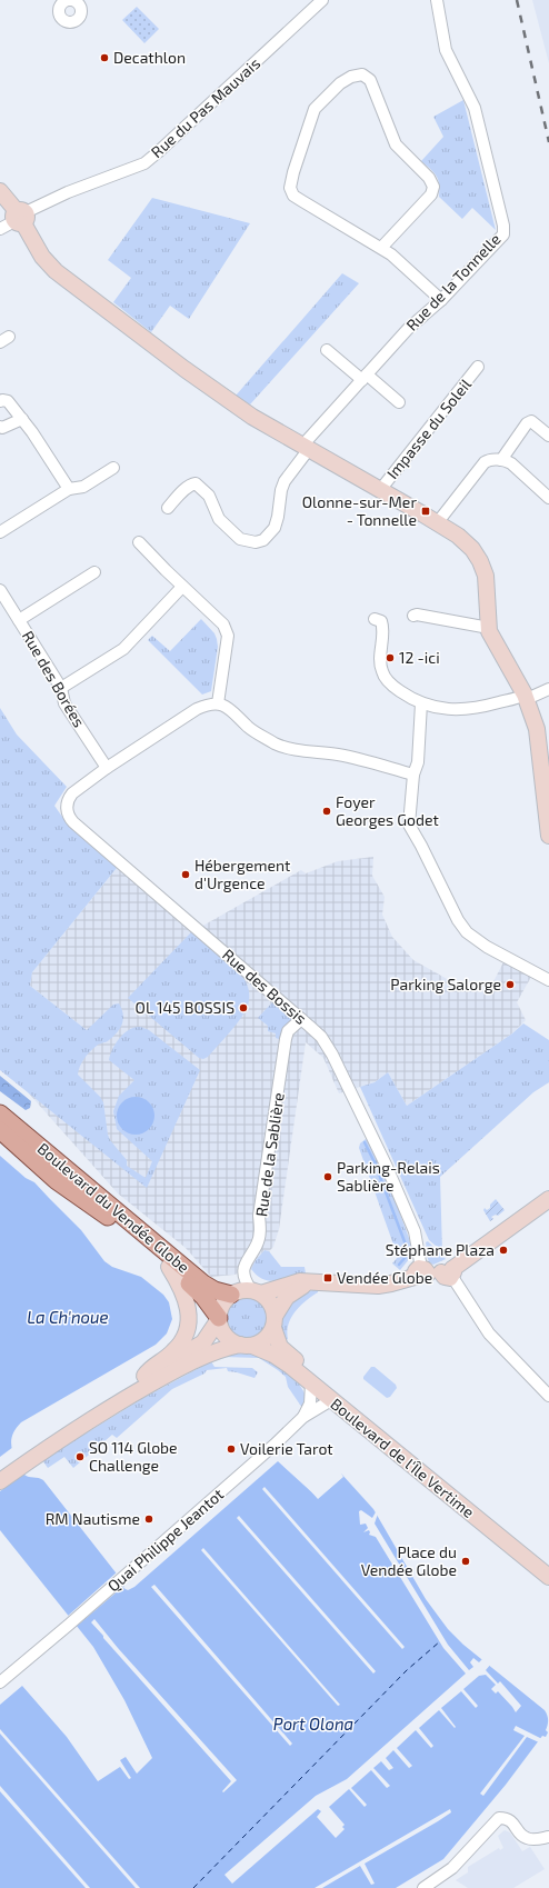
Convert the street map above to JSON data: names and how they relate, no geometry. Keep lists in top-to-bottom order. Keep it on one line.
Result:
{"streets":{"main road":["Boulevard du Vendée Globe","Boulevard de l'Île Vertime"],"street":["Rue du Pas Mauvais","Rue de la Tonnelle","Impasse du Soleil","Rue des Borées","Rue des Bossis","Rue de la Sablière","Quai Philippe Jeantot"]},"crossings":[["Rue des Borées","Rue des Bossis"],["Rue des Bossis","Rue de la Sablière"],["Rue de la Sablière","Boulevard du Vendée Globe"],["Rue de la Sablière","Boulevard de l'Île Vertime"],["Boulevard du Vendée Globe","Boulevard de l'Île Vertime"],["Boulevard de l'Île Vertime","Quai Philippe Jeantot"]],"water":["La Ch'noue","Port Olona"],"places":{"other":["Decathlon","12 -ici","Foyer Georges Godet","Hébergement d'Urgence","Parking Salorge","OL 145 BOSSIS","Parking-Relais Sablière","Stéphane Plaza","Voilerie Tarot","SO 114 Globe Challenge","RM Nautisme","Place du Vendée Globe"],"transit":["Olonne-sur-Mer - Tonnelle","Vendée Globe"]}}
